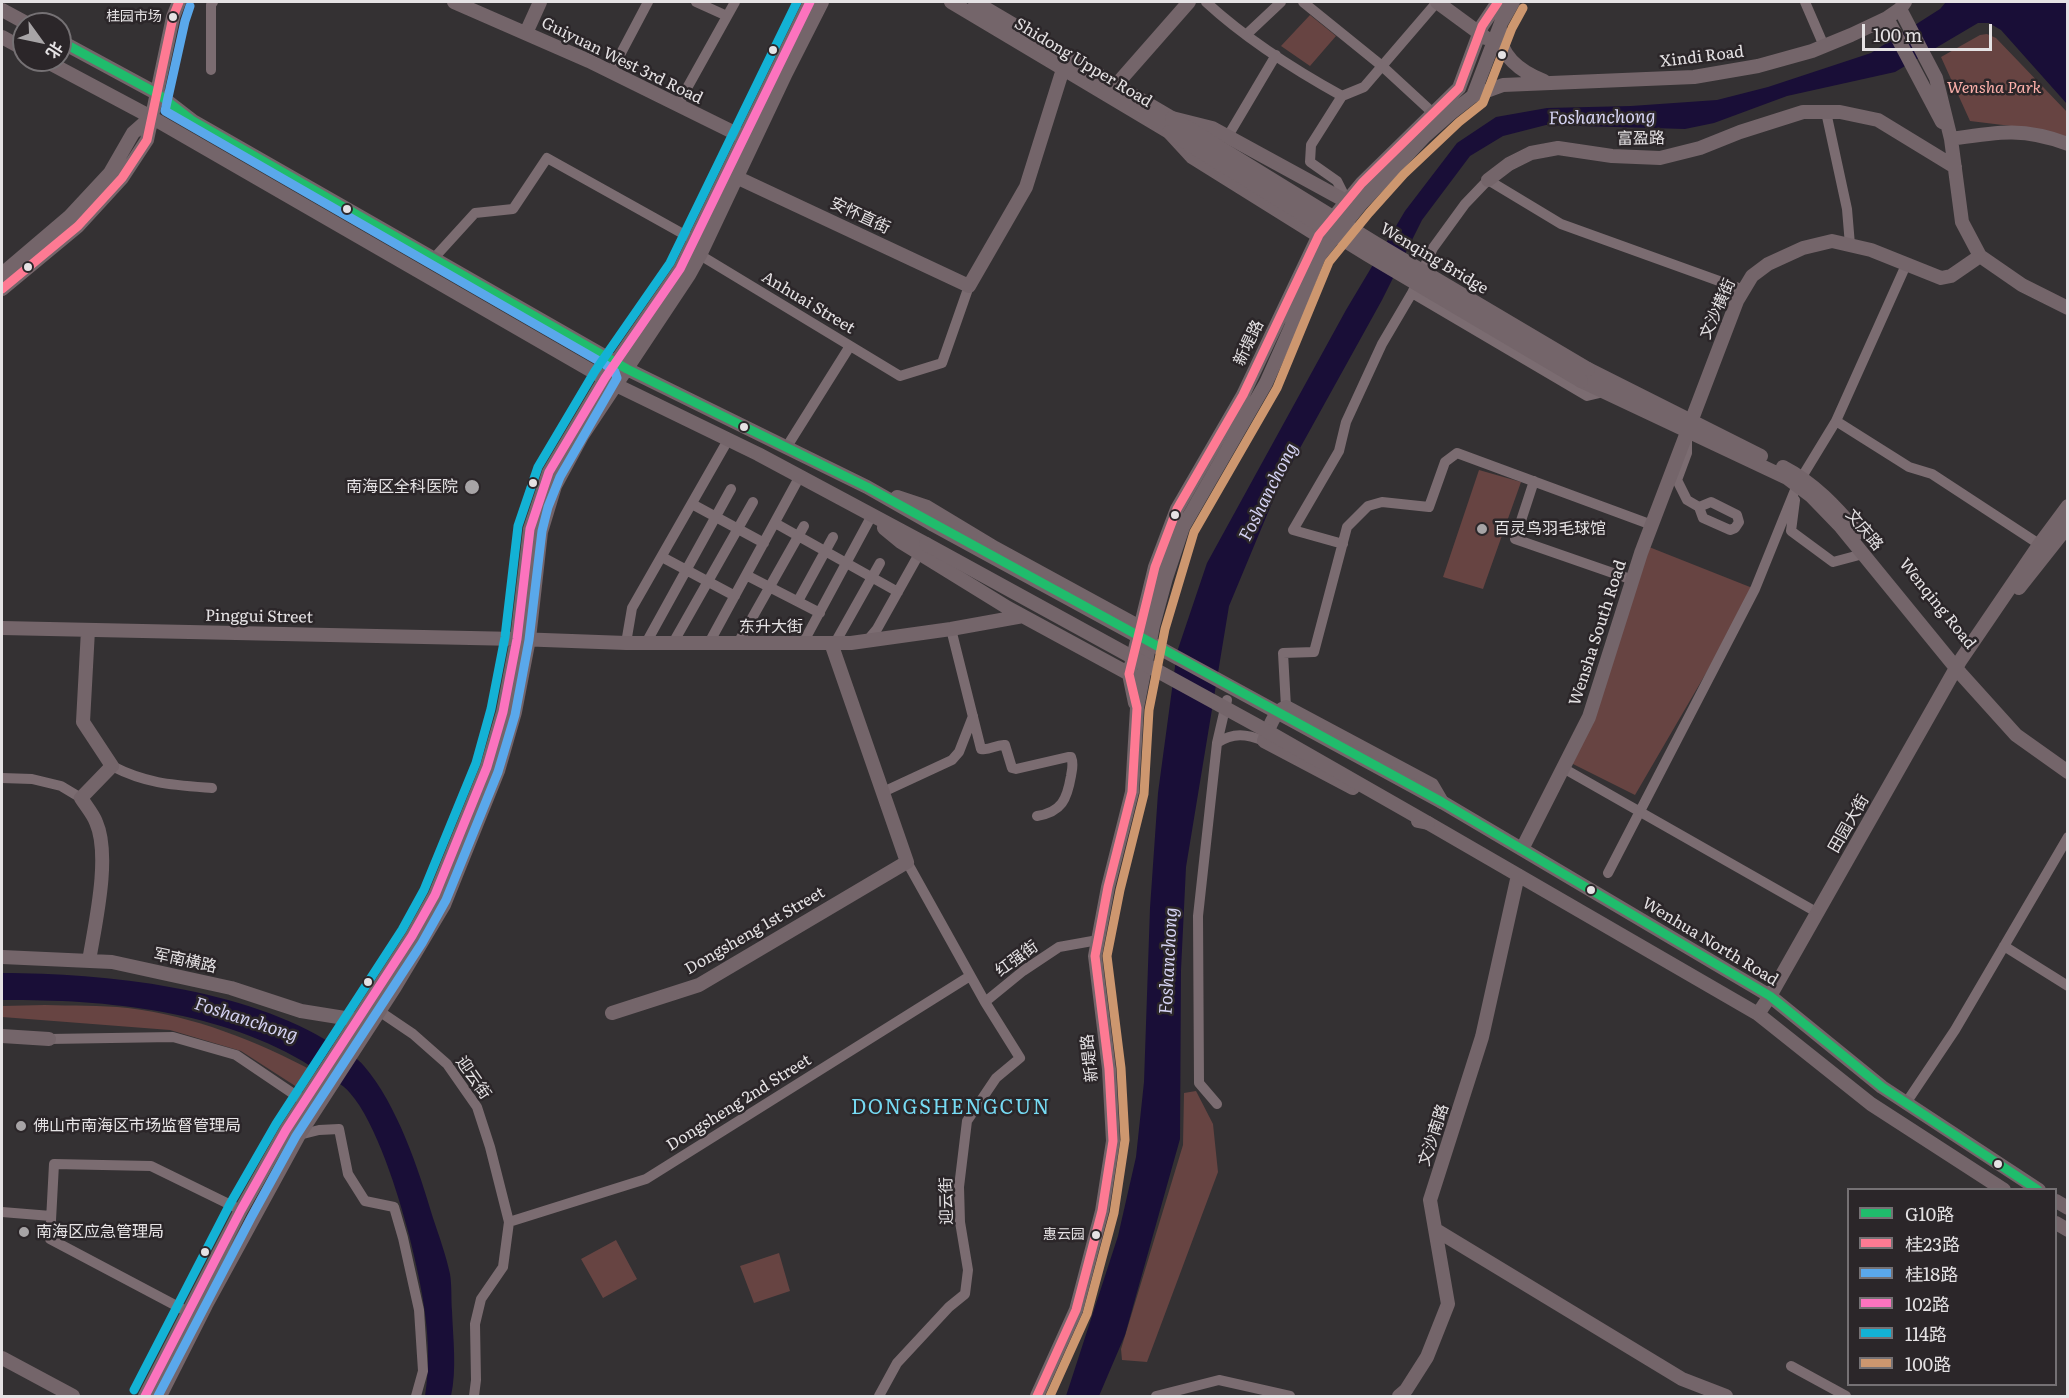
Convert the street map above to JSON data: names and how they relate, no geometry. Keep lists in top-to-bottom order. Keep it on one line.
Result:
{"streets":{"main road":["Xindi Road","Guiyuan West 3rd Road","Shidong Upper Road","富盈路","安怀直街","Wenqing Bridge","文沙横街","新堤路","文庆路","Wenqing Road","Pinggui Street","东升大街","Wensha South Road","田园大街","Dongsheng 1st Street","Wenhua North Road","军南横路","文沙南路"],"street":["Anhuai Street","红强街","迎云街","Dongsheng 2nd Street"]},"crossings":[["Xindi Road","新堤路"],["Shidong Upper Road","Wenqing Bridge"],["安怀直街","Anhuai Street"],["Wenqing Bridge","Wenqing Road"],["文沙横街","Wenqing Road"],["文沙横街","Wensha South Road"],["新堤路","红强街"],["文庆路","Wenqing Road"],["文庆路","田园大街"],["Wenqing Road","Wensha South Road"],["Wenqing Road","田园大街"],["Pinggui Street","东升大街"],["Wensha South Road","Wenhua North Road"],["田园大街","Wenhua North Road"],["Dongsheng 1st Street","红强街"],["红强街","迎云街"],["红强街","Dongsheng 2nd Street"],["迎云街","Dongsheng 2nd Street"]],"districts":["DONGSHENGCUN"],"water":["Foshanchong"],"parks":["Wensha Park"],"places":["桂园市场","南海区全科医院","百灵鸟羽毛球馆","佛山市南海区市场监督管理局","南海区应急管理局","惠云园"],"lines":["transit line 桂23路","transit line 102路","transit line 114路","transit line 桂18路","transit line 100路","transit line G10路"],"legend":["G10路","桂23路","桂18路","102路","114路","100路"],"scale_bar":"100 m","north":"bottom right"}
